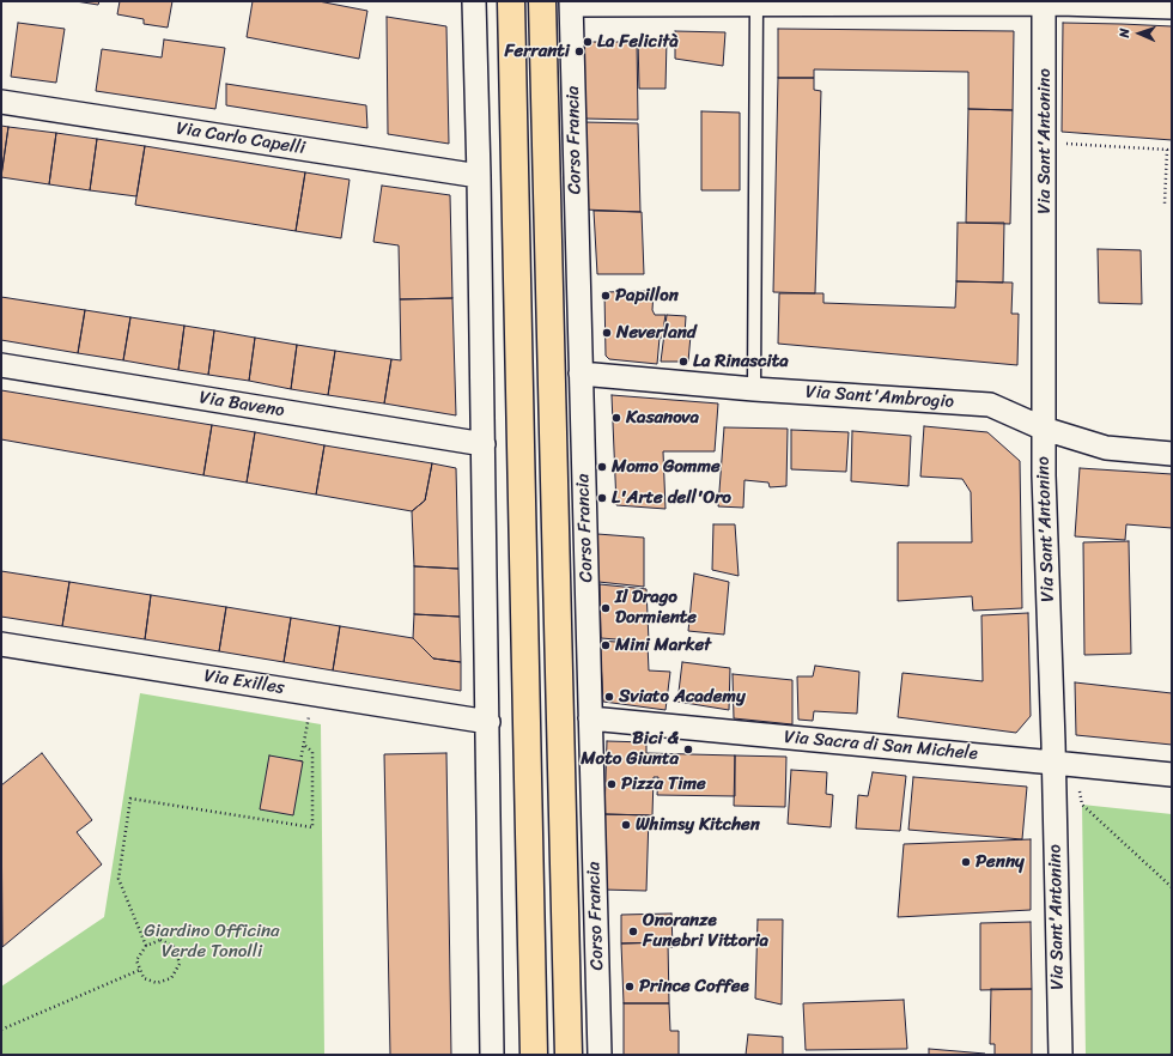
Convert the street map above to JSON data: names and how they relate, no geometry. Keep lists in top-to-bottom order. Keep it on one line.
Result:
{"streets":{"main road":["Corso Francia"],"street":["Via Carlo Capelli","Via Sant'Antonino","Via Sant'Ambrogio","Via Baveno","Via Exilles","Via Sacra di San Michele"]},"crossings":[["Corso Francia","Via Sant'Ambrogio"],["Corso Francia","Via Sacra di San Michele"],["Via Sant'Antonino","Via Sant'Ambrogio"],["Via Sant'Antonino","Via Sacra di San Michele"]],"parks":["Giardino Officina Verde Tonolli"],"places":["La Felicità","Ferranti","Papillon","Neverland","La Rinascita","Kasanova","Momo Gomme","L'Arte dell'Oro","Il Drago Dormiente","Mini Market","Sviato Academy","Bici & Moto Giunta","Pizza Time","Whimsy Kitchen","Penny","Onoranze Funebri Vittoria","Prince Coffee"],"north":"left"}
